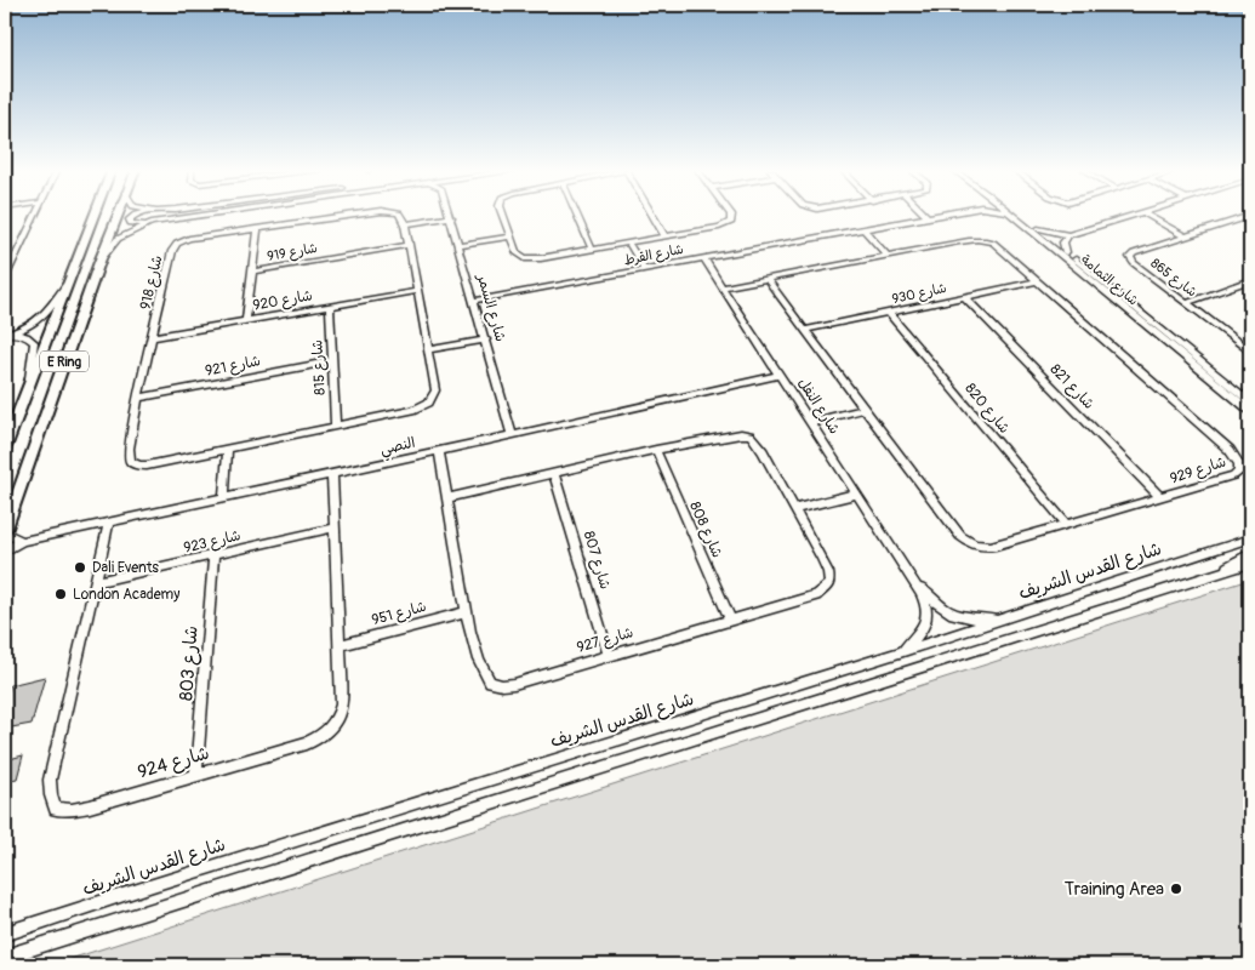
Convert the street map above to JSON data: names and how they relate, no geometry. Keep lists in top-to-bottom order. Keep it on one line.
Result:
{"streets":{"main road":["E Ring"],"street":["شارع 919","شارع القرط","شارع 865","شارع الثمامة","شارع 918","شارع 930","شارع 920","شارع السمر","شارع 921","شارع 815","شارع 821","شارع النفل","شارع 820","النصي","شارع 929","شارع 808","شارع 923","شارع 807","شارع القدس الشريف","شارع 951","شارع 927","شارع 803","شارع 924"]},"crossings":[["شارع 919","شارع 918"],["شارع القرط","شارع السمر"],["شارع القرط","شارع النفل"],["شارع 918","شارع 920"],["شارع 918","شارع 921"],["شارع 918","شارع 815"],["شارع 930","شارع 821"],["شارع 930","شارع 820"],["شارع 930","شارع 929"],["شارع 920","شارع 815"],["شارع السمر","النصي"],["شارع 921","شارع 815"],["شارع 821","شارع 929"],["شارع النفل","النصي"],["شارع النفل","شارع 929"],["شارع النفل","شارع القدس الشريف"],["شارع 820","شارع 929"],["النصي","شارع 927"],["النصي","شارع 924"],["شارع 808","شارع 927"],["شارع 923","شارع 803"],["شارع 923","شارع 924"],["شارع 807","شارع 927"],["شارع 951","شارع 927"],["شارع 951","شارع 924"],["شارع 803","شارع 924"]],"places":["Dali Events","London Academy","Training Area"]}
